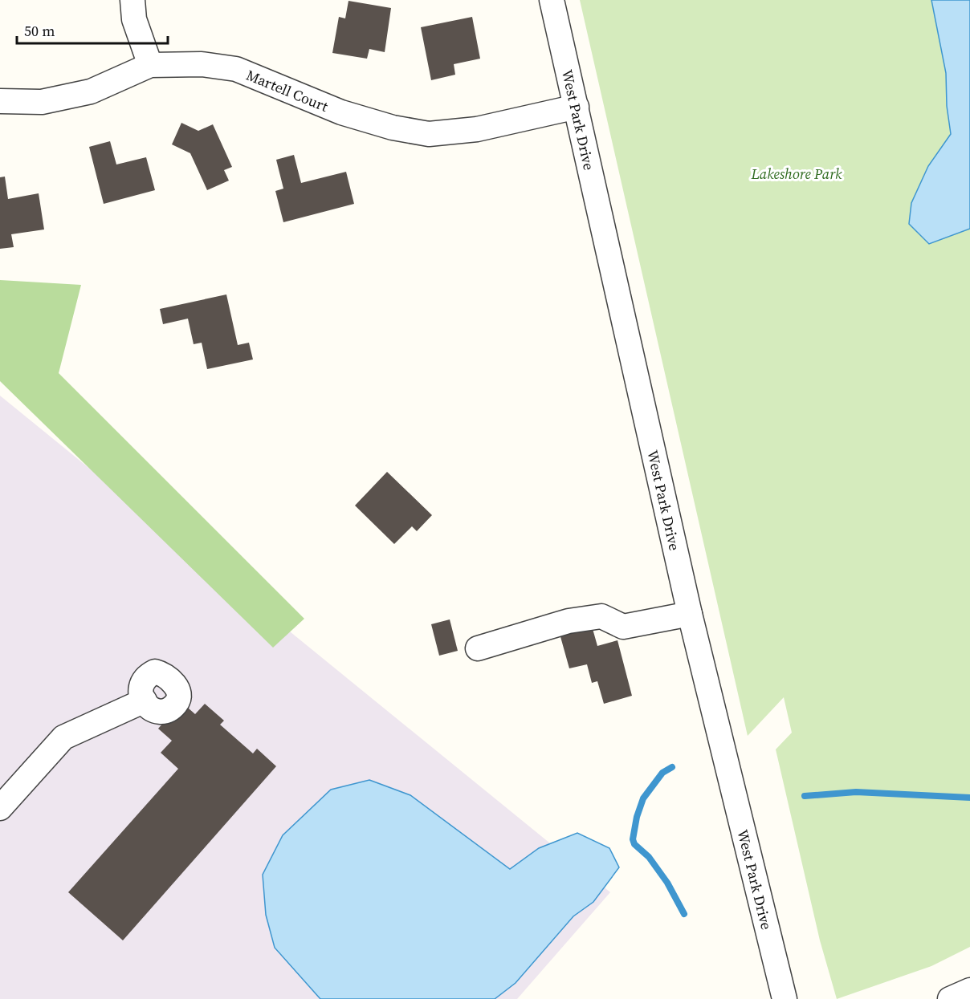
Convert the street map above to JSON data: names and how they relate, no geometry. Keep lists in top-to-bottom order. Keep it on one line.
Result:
{"streets":{"street":["Martell Court","West Park Drive"]},"crossings":[["Martell Court","West Park Drive"]],"parks":["Lakeshore Park"],"scale_bar":"50 m"}
